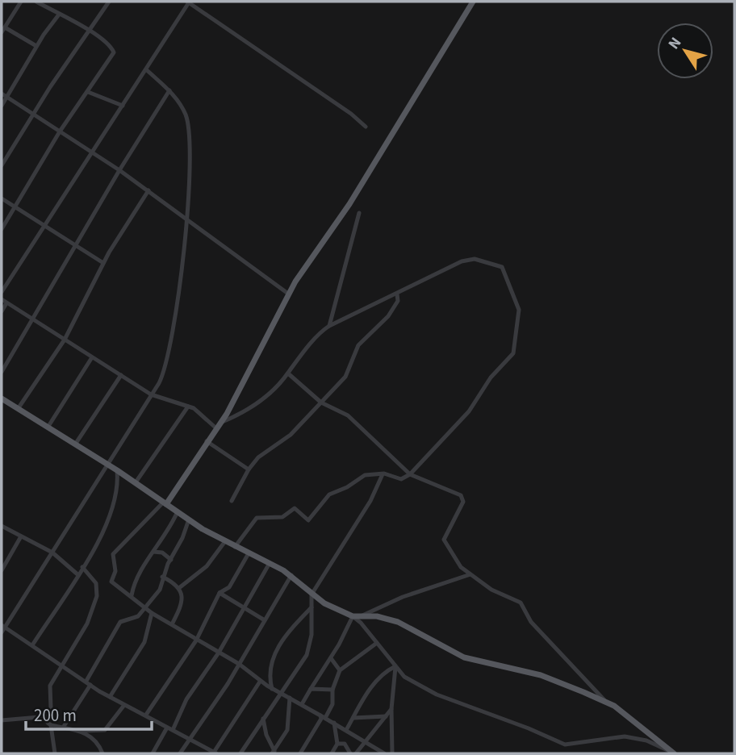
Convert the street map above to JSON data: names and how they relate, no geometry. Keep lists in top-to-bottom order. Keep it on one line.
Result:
{"scale_bar":"200 m","north":"top left"}
